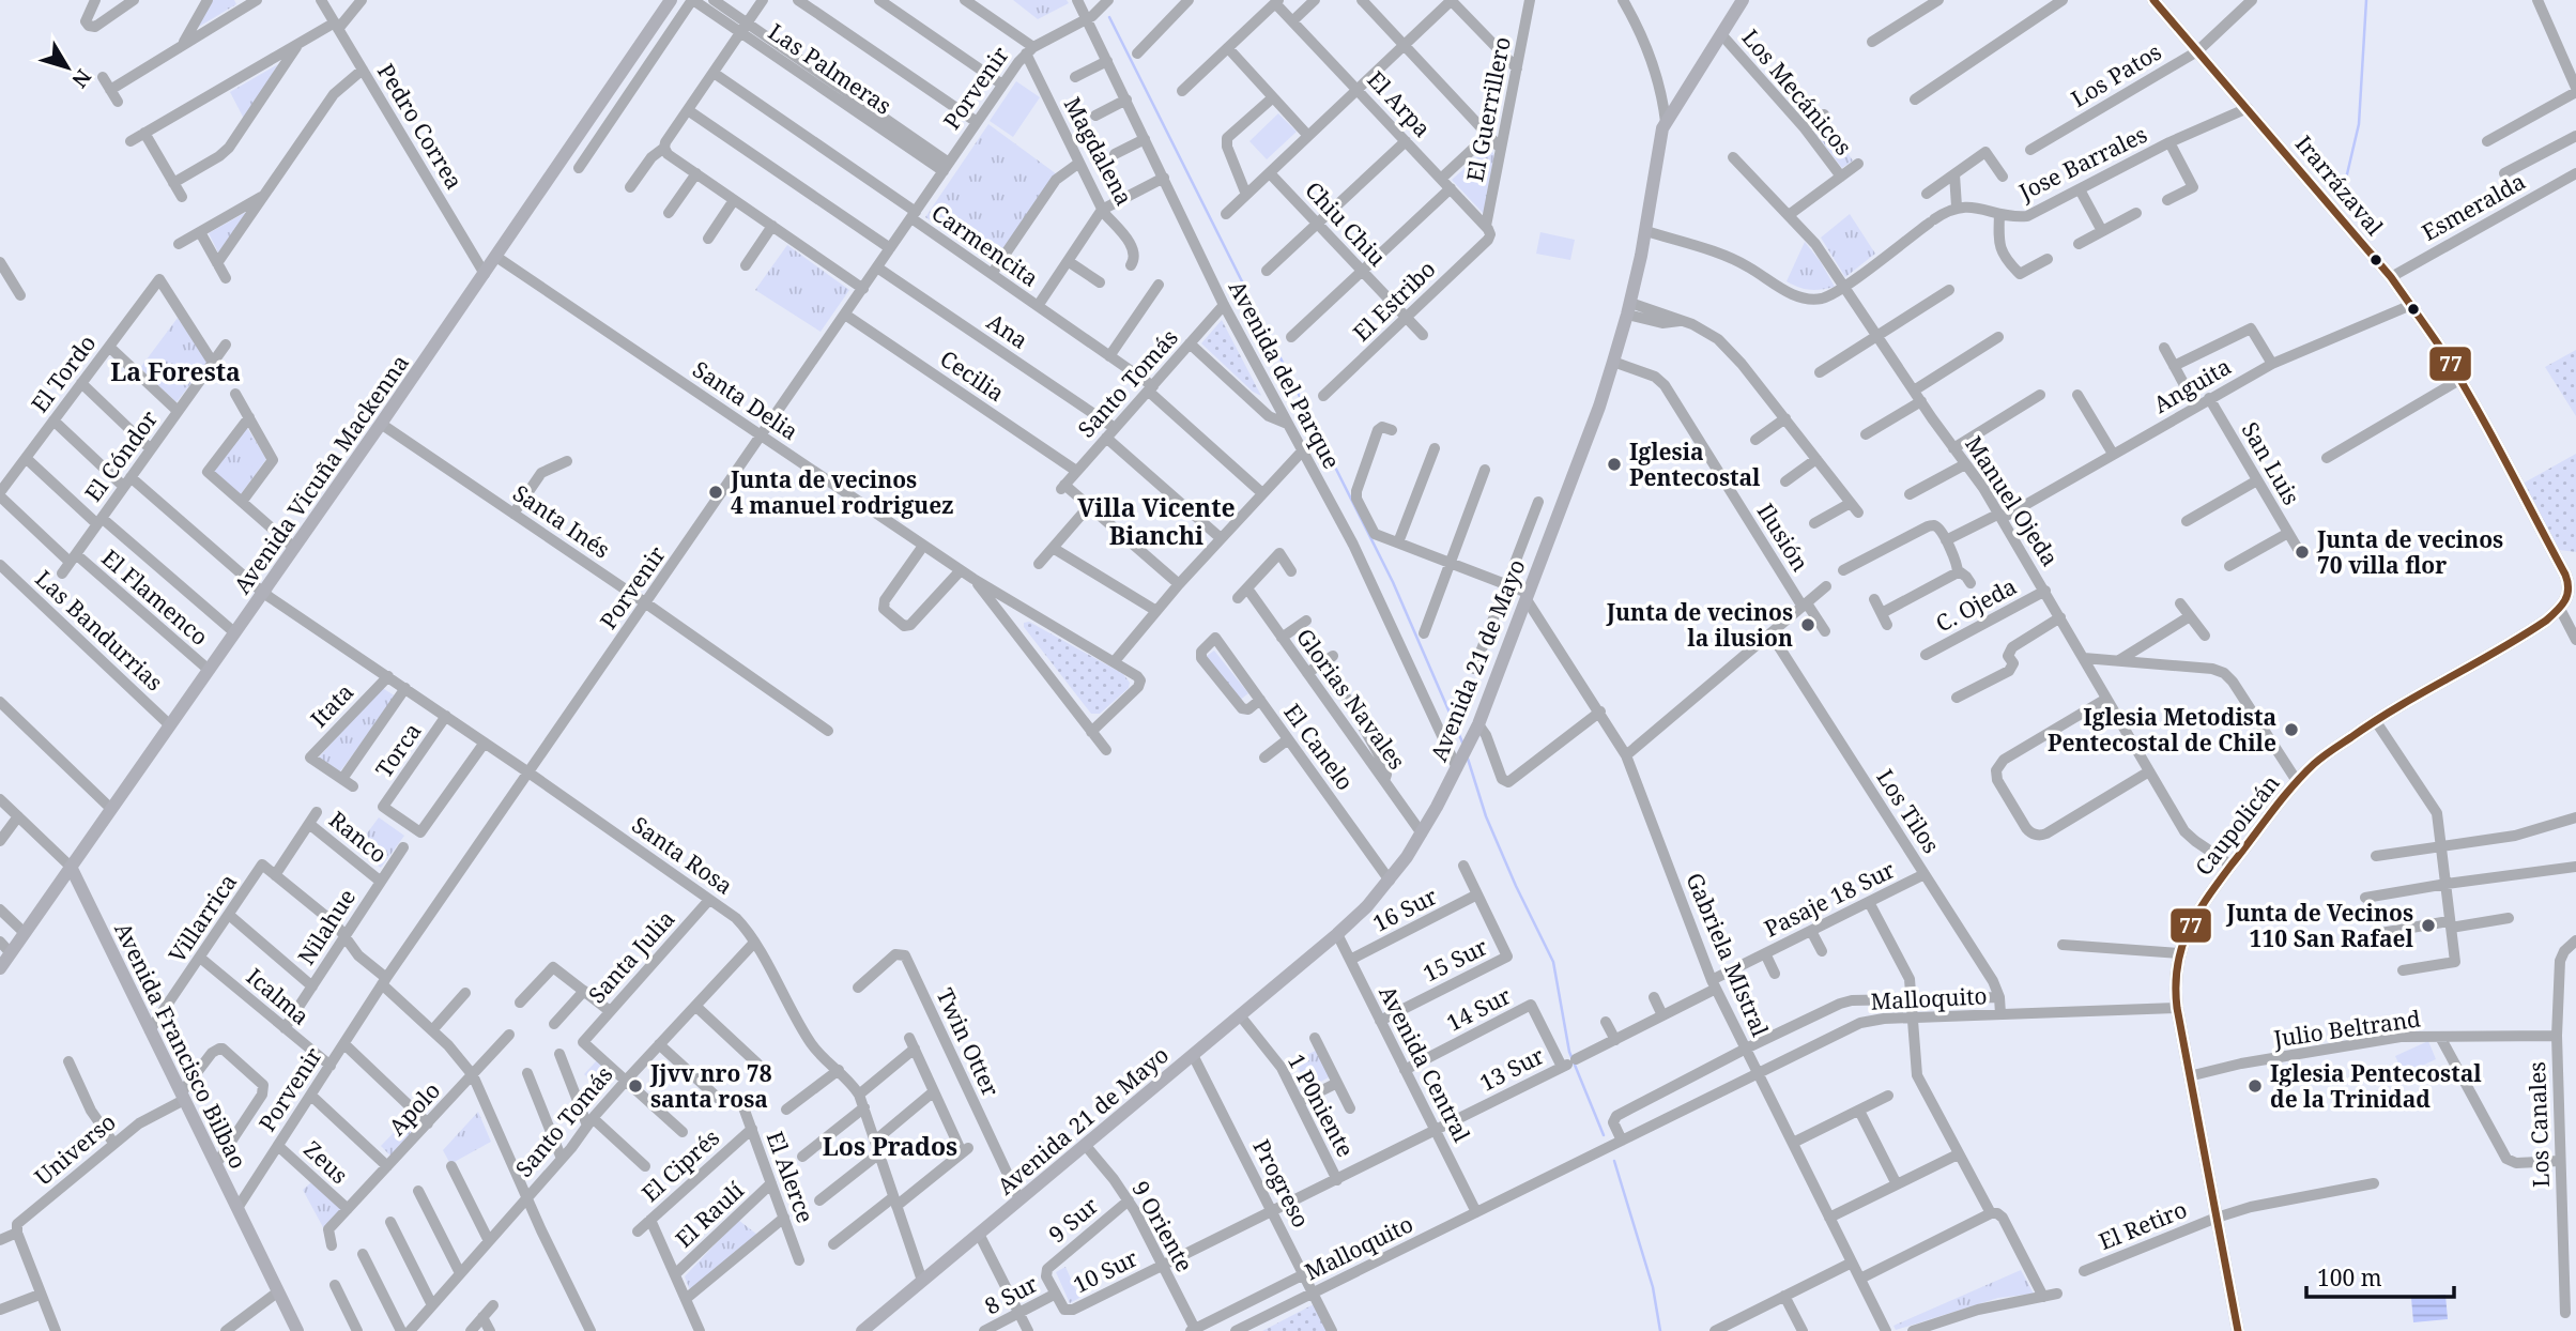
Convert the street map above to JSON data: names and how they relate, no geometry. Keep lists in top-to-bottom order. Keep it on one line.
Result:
{"streets":{"main road":["Irarrázaval","Avenida Vicuña Mackenna","Avenida 21 de Mayo","Caupolicán","Avenida Francisco Bilbao"],"street":["Las Palmeras","Los Patos","Porvenir","Los Mecánicos","El Arpa","El Guerrillero","Pedro Correa","Magdalena","Jose Barrales","Esmeralda","Chiu Chiu","Carmencita","El Estribo","Ana","El Tordo","Avenida del Parque","Cecilia","Santo Tomás","Anguita","Santa Delia","El Cóndor","San Luis","Manuel Ojeda","Santa Inés","Ilusión","El Flamenco","C. Ojeda","Las Bandurrias","Glorias Navales","Itata","El Canelo","Torca","Los Tilos","Ranco","Santa Rosa","Pasaje 18 Sur","16 Sur","Villarrica","Nilahue","Gabriela MIstral","Santa Julia","15 Sur","Icalma","Malloquito","14 Sur","Julio Beltrand","Twin Otter","Avenida Central","13 Sur","1 P0niente","Apolo","Los Canales","Universo","Zeus","El Ciprés","El Alerce","Progreso","El Raulí","9 Sur","El Retiro","9 Oriente","10 Sur","8 Sur"]},"crossings":[["Las Palmeras","Porvenir"],["Los Patos","Irarrázaval"],["Porvenir","Magdalena"],["Porvenir","Carmencita"],["Porvenir","Ana"],["Porvenir","Avenida del Parque"],["Porvenir","Cecilia"],["Porvenir","Santa Delia"],["Porvenir","Santa Inés"],["Porvenir","Santa Rosa"],["Porvenir","Icalma"],["Porvenir","Avenida Francisco Bilbao"],["Porvenir","Zeus"],["Los Mecánicos","Manuel Ojeda"],["Los Mecánicos","Avenida 21 de Mayo"],["El Arpa","El Guerrillero"],["El Arpa","El Estribo"],["El Guerrillero","El Estribo"],["Pedro Correa","Avenida Vicuña Mackenna"],["Jose Barrales","Irarrázaval"],["Irarrázaval","Esmeralda"],["Irarrázaval","Anguita"],["Irarrázaval","Caupolicán"],["Chiu Chiu","El Estribo"],["Carmencita","Santo Tomás"],["Ana","Santo Tomás"],["El Tordo","El Cóndor"],["El Tordo","El Flamenco"],["Avenida del Parque","Santo Tomás"],["Avenida del Parque","Avenida 21 de Mayo"],["Cecilia","Santo Tomás"],["Santo Tomás","Santa Rosa"],["Santo Tomás","Santa Julia"],["Anguita","San Luis"],["Anguita","Manuel Ojeda"],["Santa Delia","Avenida Vicuña Mackenna"],["El Cóndor","El Flamenco"],["El Cóndor","Santa Rosa"],["Avenida Vicuña Mackenna","Santa Inés"],["Avenida Vicuña Mackenna","El Flamenco"],["Avenida Vicuña Mackenna","Las Bandurrias"],["Avenida Vicuña Mackenna","Santa Rosa"],["Avenida Vicuña Mackenna","Avenida Francisco Bilbao"],["Manuel Ojeda","C. Ojeda"],["Manuel Ojeda","Caupolicán"],["Ilusión","Avenida 21 de Mayo"],["Avenida 21 de Mayo","Glorias Navales"],["Avenida 21 de Mayo","El Canelo"],["Avenida 21 de Mayo","Santa Rosa"],["Avenida 21 de Mayo","Gabriela MIstral"],["Avenida 21 de Mayo","Twin Otter"],["Avenida 21 de Mayo","Avenida Central"],["Avenida 21 de Mayo","1 P0niente"],["Avenida 21 de Mayo","Progreso"],["Avenida 21 de Mayo","9 Oriente"],["Itata","Santa Rosa"],["Torca","Santa Rosa"],["Los Tilos","Pasaje 18 Sur"],["Los Tilos","Malloquito"],["Caupolicán","Malloquito"],["Caupolicán","Julio Beltrand"],["Caupolicán","El Retiro"],["Ranco","Nilahue"],["Santa Rosa","Santa Julia"],["Pasaje 18 Sur","Gabriela MIstral"],["Pasaje 18 Sur","13 Sur"],["16 Sur","15 Sur"],["16 Sur","Avenida Central"],["Villarrica","Icalma"],["Villarrica","Avenida Francisco Bilbao"],["Nilahue","Icalma"],["Gabriela MIstral","Malloquito"],["15 Sur","Avenida Central"],["Malloquito","Avenida Central"],["Malloquito","Progreso"],["14 Sur","Avenida Central"],["14 Sur","13 Sur"],["Julio Beltrand","Los Canales"],["Avenida Francisco Bilbao","Universo"],["Avenida Central","13 Sur"],["13 Sur","1 P0niente"],["13 Sur","Progreso"],["13 Sur","10 Sur"],["Apolo","Zeus"],["El Ciprés","El Alerce"],["El Alerce","El Raulí"],["Progreso","10 Sur"],["9 Sur","9 Oriente"],["9 Sur","10 Sur"],["9 Sur","8 Sur"],["9 Oriente","10 Sur"]],"districts":["La Foresta","Villa Vicente Bianchi","Los Prados"],"places":["Iglesia Pentecostal","Junta de vecinos 4 manuel rodriguez","Junta de vecinos 70 villa flor","Junta de vecinos la ilusion","Iglesia Metodista Pentecostal de Chile","Junta de Vecinos 110 San Rafael","Jjvv nro 78 santa rosa","Iglesia Pentecostal de la Trinidad"],"lines":["transit line 77"],"scale_bar":"100 m","north":"bottom right"}
